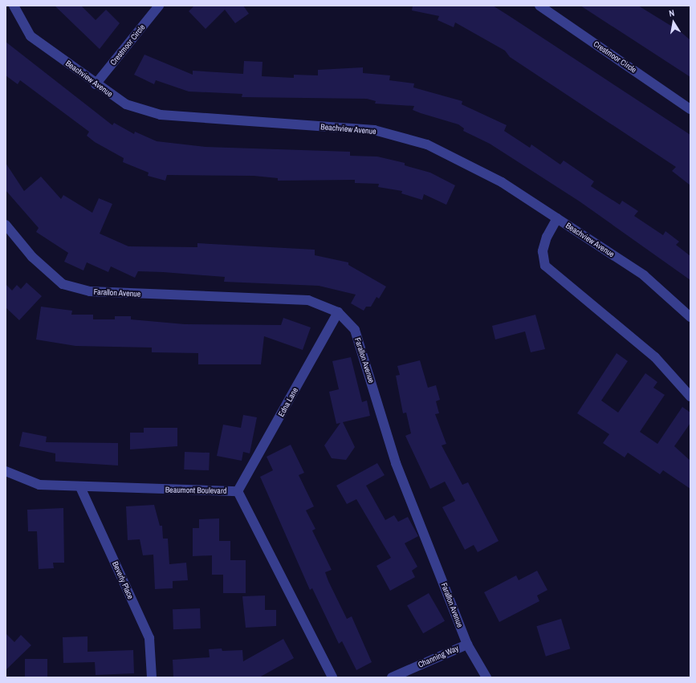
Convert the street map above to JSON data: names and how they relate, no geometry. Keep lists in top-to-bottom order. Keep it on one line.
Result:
{"streets":{"street":["Crestmoor Circle","Beachview Avenue","Farallon Avenue","Edna Lane","Beaumont Boulevard","Beverly Place","Channing Way"]},"crossings":[["Crestmoor Circle","Beachview Avenue"],["Farallon Avenue","Edna Lane"],["Farallon Avenue","Channing Way"],["Edna Lane","Beaumont Boulevard"],["Beaumont Boulevard","Beverly Place"]],"north":"top"}
